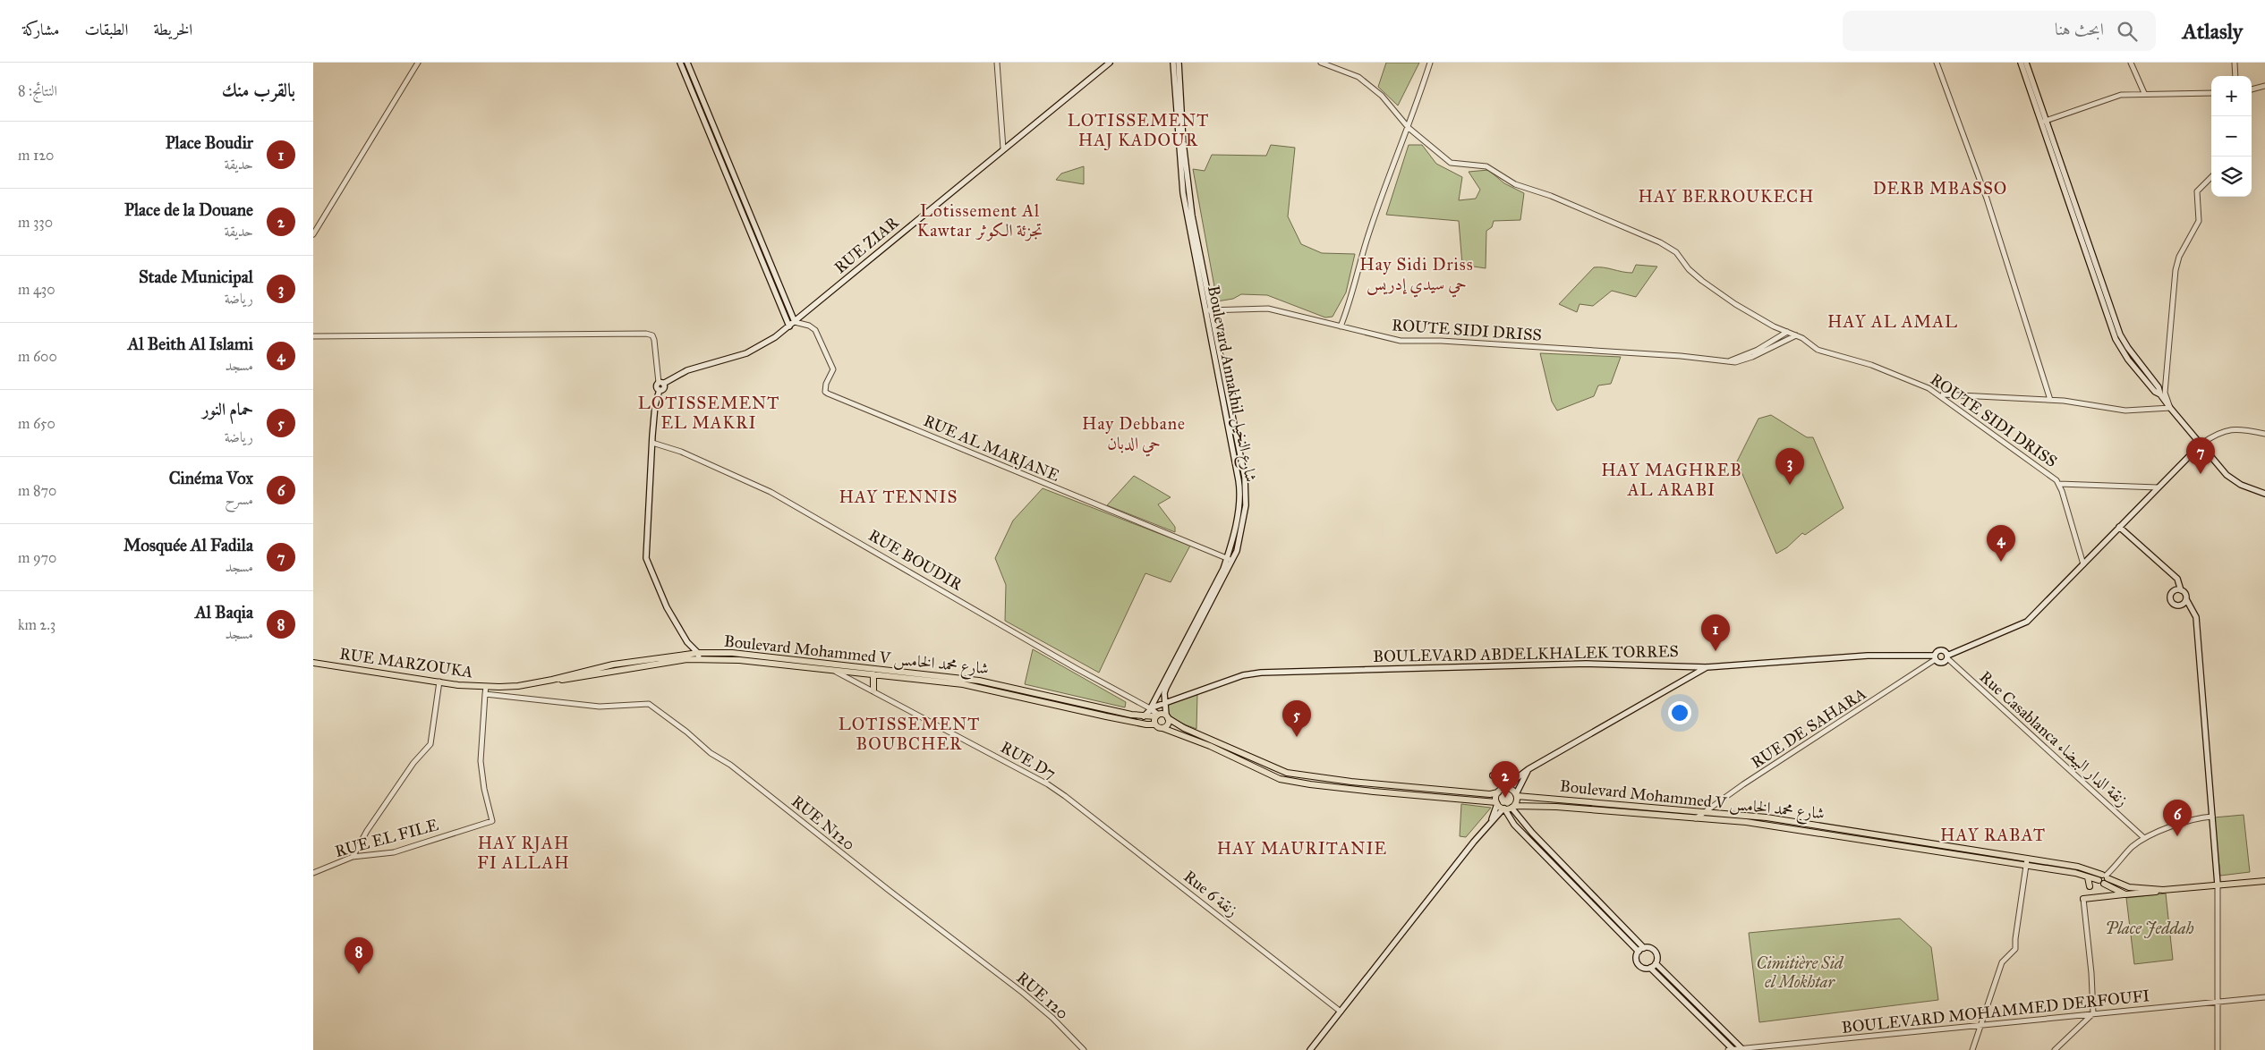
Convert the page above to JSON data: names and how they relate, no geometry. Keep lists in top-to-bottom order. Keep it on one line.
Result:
{"streets":{"main road":["RUE ZIAR","Boulevard Annakhil شارع النخيل","RUE BOUDIR","BOULEVARD ABDELKHALEK TORRES","Boulevard Mohammed V شارع محمد الخامس","RUE MARZOUKA"],"street":["ROUTE SIDI DRISS","RUE AL MARJANE","RUE DE SAHARA","Rue Casablanca زنقة الدار البيضاء","RUE D7","RUE N120","RUE EL FILE","Rue 6 زنقة","RUE 120","BOULEVARD MOHAMMED DERFOUFI"]},"crossings":[["RUE ZIAR","RUE AL MARJANE"],["ROUTE SIDI DRISS","Boulevard Annakhil شارع النخيل"],["Boulevard Annakhil شارع النخيل","RUE AL MARJANE"],["Boulevard Annakhil شارع النخيل","RUE BOUDIR"],["Boulevard Annakhil شارع النخيل","BOULEVARD ABDELKHALEK TORRES"],["Boulevard Annakhil شارع النخيل","Boulevard Mohammed V شارع محمد الخامس"],["RUE BOUDIR","BOULEVARD ABDELKHALEK TORRES"],["RUE BOUDIR","Boulevard Mohammed V شارع محمد الخامس"],["BOULEVARD ABDELKHALEK TORRES","RUE DE SAHARA"],["Boulevard Mohammed V شارع محمد الخامس","RUE MARZOUKA"],["Boulevard Mohammed V شارع محمد الخامس","RUE DE SAHARA"],["Boulevard Mohammed V شارع محمد الخامس","RUE D7"],["RUE MARZOUKA","RUE N120"],["RUE MARZOUKA","RUE EL FILE"],["RUE D7","Rue 6 زنقة"],["RUE N120","RUE 120"]],"districts":["LOTISSEMENT HAJ KADOUR","DERB MBASSO","HAY BERROUKECH","Lotissement Al Kawtar تجزئة الكوثر","Hay Sidi Driss حي سيدي إدريس","HAY AL AMAL","LOTISSEMENT EL MAKRI","Hay Debbane حي الدبان","HAY MAGHREB AL ARABI","HAY TENNIS","LOTISSEMENT BOUBCHER","HAY RABAT","HAY RJAH FI ALLAH","HAY MAURITANIE"],"parks":["Place Jeddah","Cimitière Sid el Mokhtar"],"page":{"header":"Atlasly","search":"ابحث هنا","nav":["الخريطة","الطبقات","مشاركة"],"heading":["بالقرب منك","النتائج: 8"],"map_buttons":["+","−"],"list":[{"mark":"1","name":"Place Boudir","note":"حديقة","value":"120 m"},{"mark":"2","name":"Place de la Douane","note":"حديقة","value":"330 m"},{"mark":"3","name":"Stade Municipal","note":"رياضة","value":"430 m"},{"mark":"4","name":"Al Beith Al Islami","note":"مسجد","value":"600 m"},{"mark":"5","name":"حمام النور","note":"رياضة","value":"650 m"},{"mark":"6","name":"Cinéma Vox","note":"مسرح","value":"870 m"},{"mark":"7","name":"Mosquée Al Fadila","note":"مسجد","value":"970 m"},{"mark":"8","name":"Al Baqia","note":"مسجد","value":"2.3 km"}],"pins":["7","3","4","1","5","2","6","8"]}}
